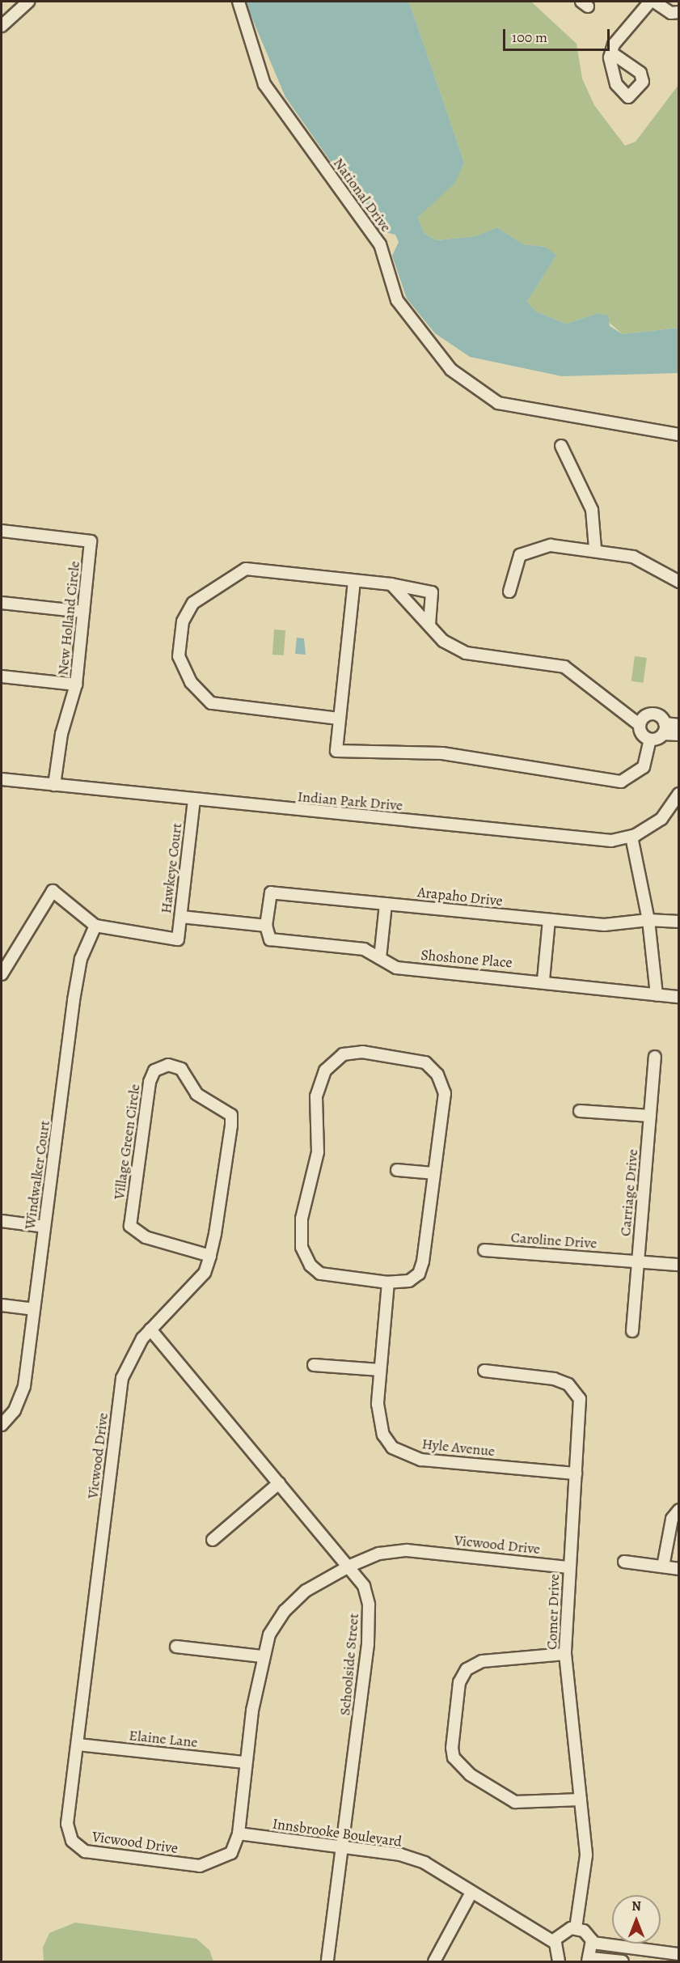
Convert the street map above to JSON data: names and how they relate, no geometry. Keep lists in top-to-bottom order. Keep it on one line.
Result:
{"streets":{"street":["National Drive","New Holland Circle","Indian Park Drive","Hawkeye Court","Arapaho Drive","Shoshone Place","Village Green Circle","Windwalker Court","Carriage Drive","Caroline Drive","Hyle Avenue","Vicwood Drive","Comer Drive","Schoolside Street","Elaine Lane","Innsbrooke Boulevard"]},"crossings":[["New Holland Circle","Indian Park Drive"],["Indian Park Drive","Hawkeye Court"],["Hawkeye Court","Windwalker Court"],["Arapaho Drive","Shoshone Place"],["Village Green Circle","Vicwood Drive"],["Carriage Drive","Caroline Drive"],["Hyle Avenue","Comer Drive"],["Vicwood Drive","Comer Drive"],["Vicwood Drive","Schoolside Street"],["Vicwood Drive","Elaine Lane"],["Vicwood Drive","Innsbrooke Boulevard"],["Schoolside Street","Innsbrooke Boulevard"]],"scale_bar":"100 m","north":"top"}
